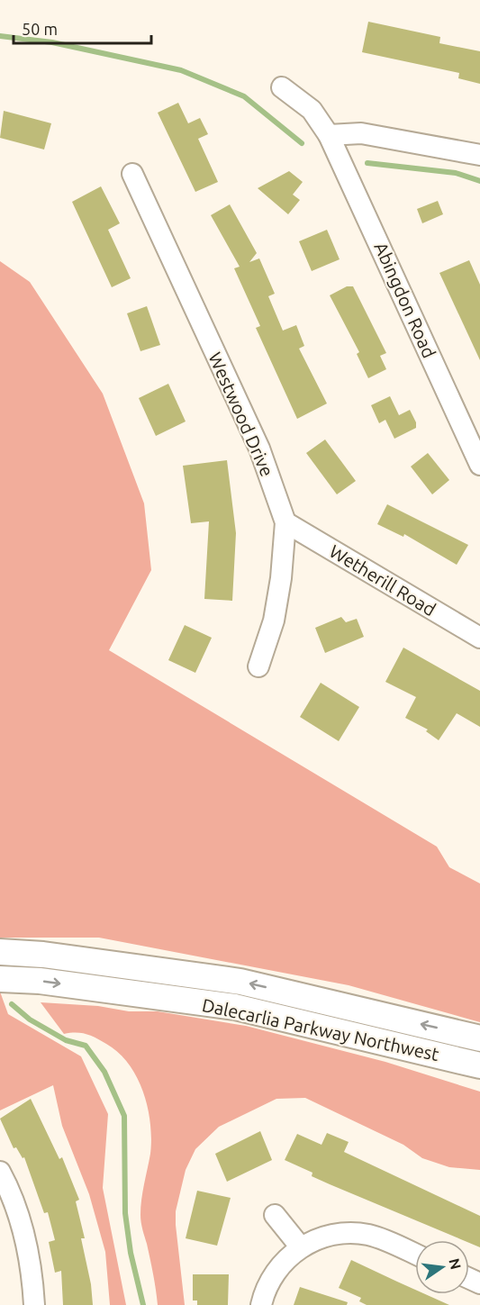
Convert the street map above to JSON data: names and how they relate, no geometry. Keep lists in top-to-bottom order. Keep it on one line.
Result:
{"streets":{"main road":["Dalecarlia Parkway Northwest"],"street":["Abingdon Road","Westwood Drive","Wetherill Road"]},"crossings":[["Westwood Drive","Wetherill Road"]],"scale_bar":"50 m","north":"right"}
